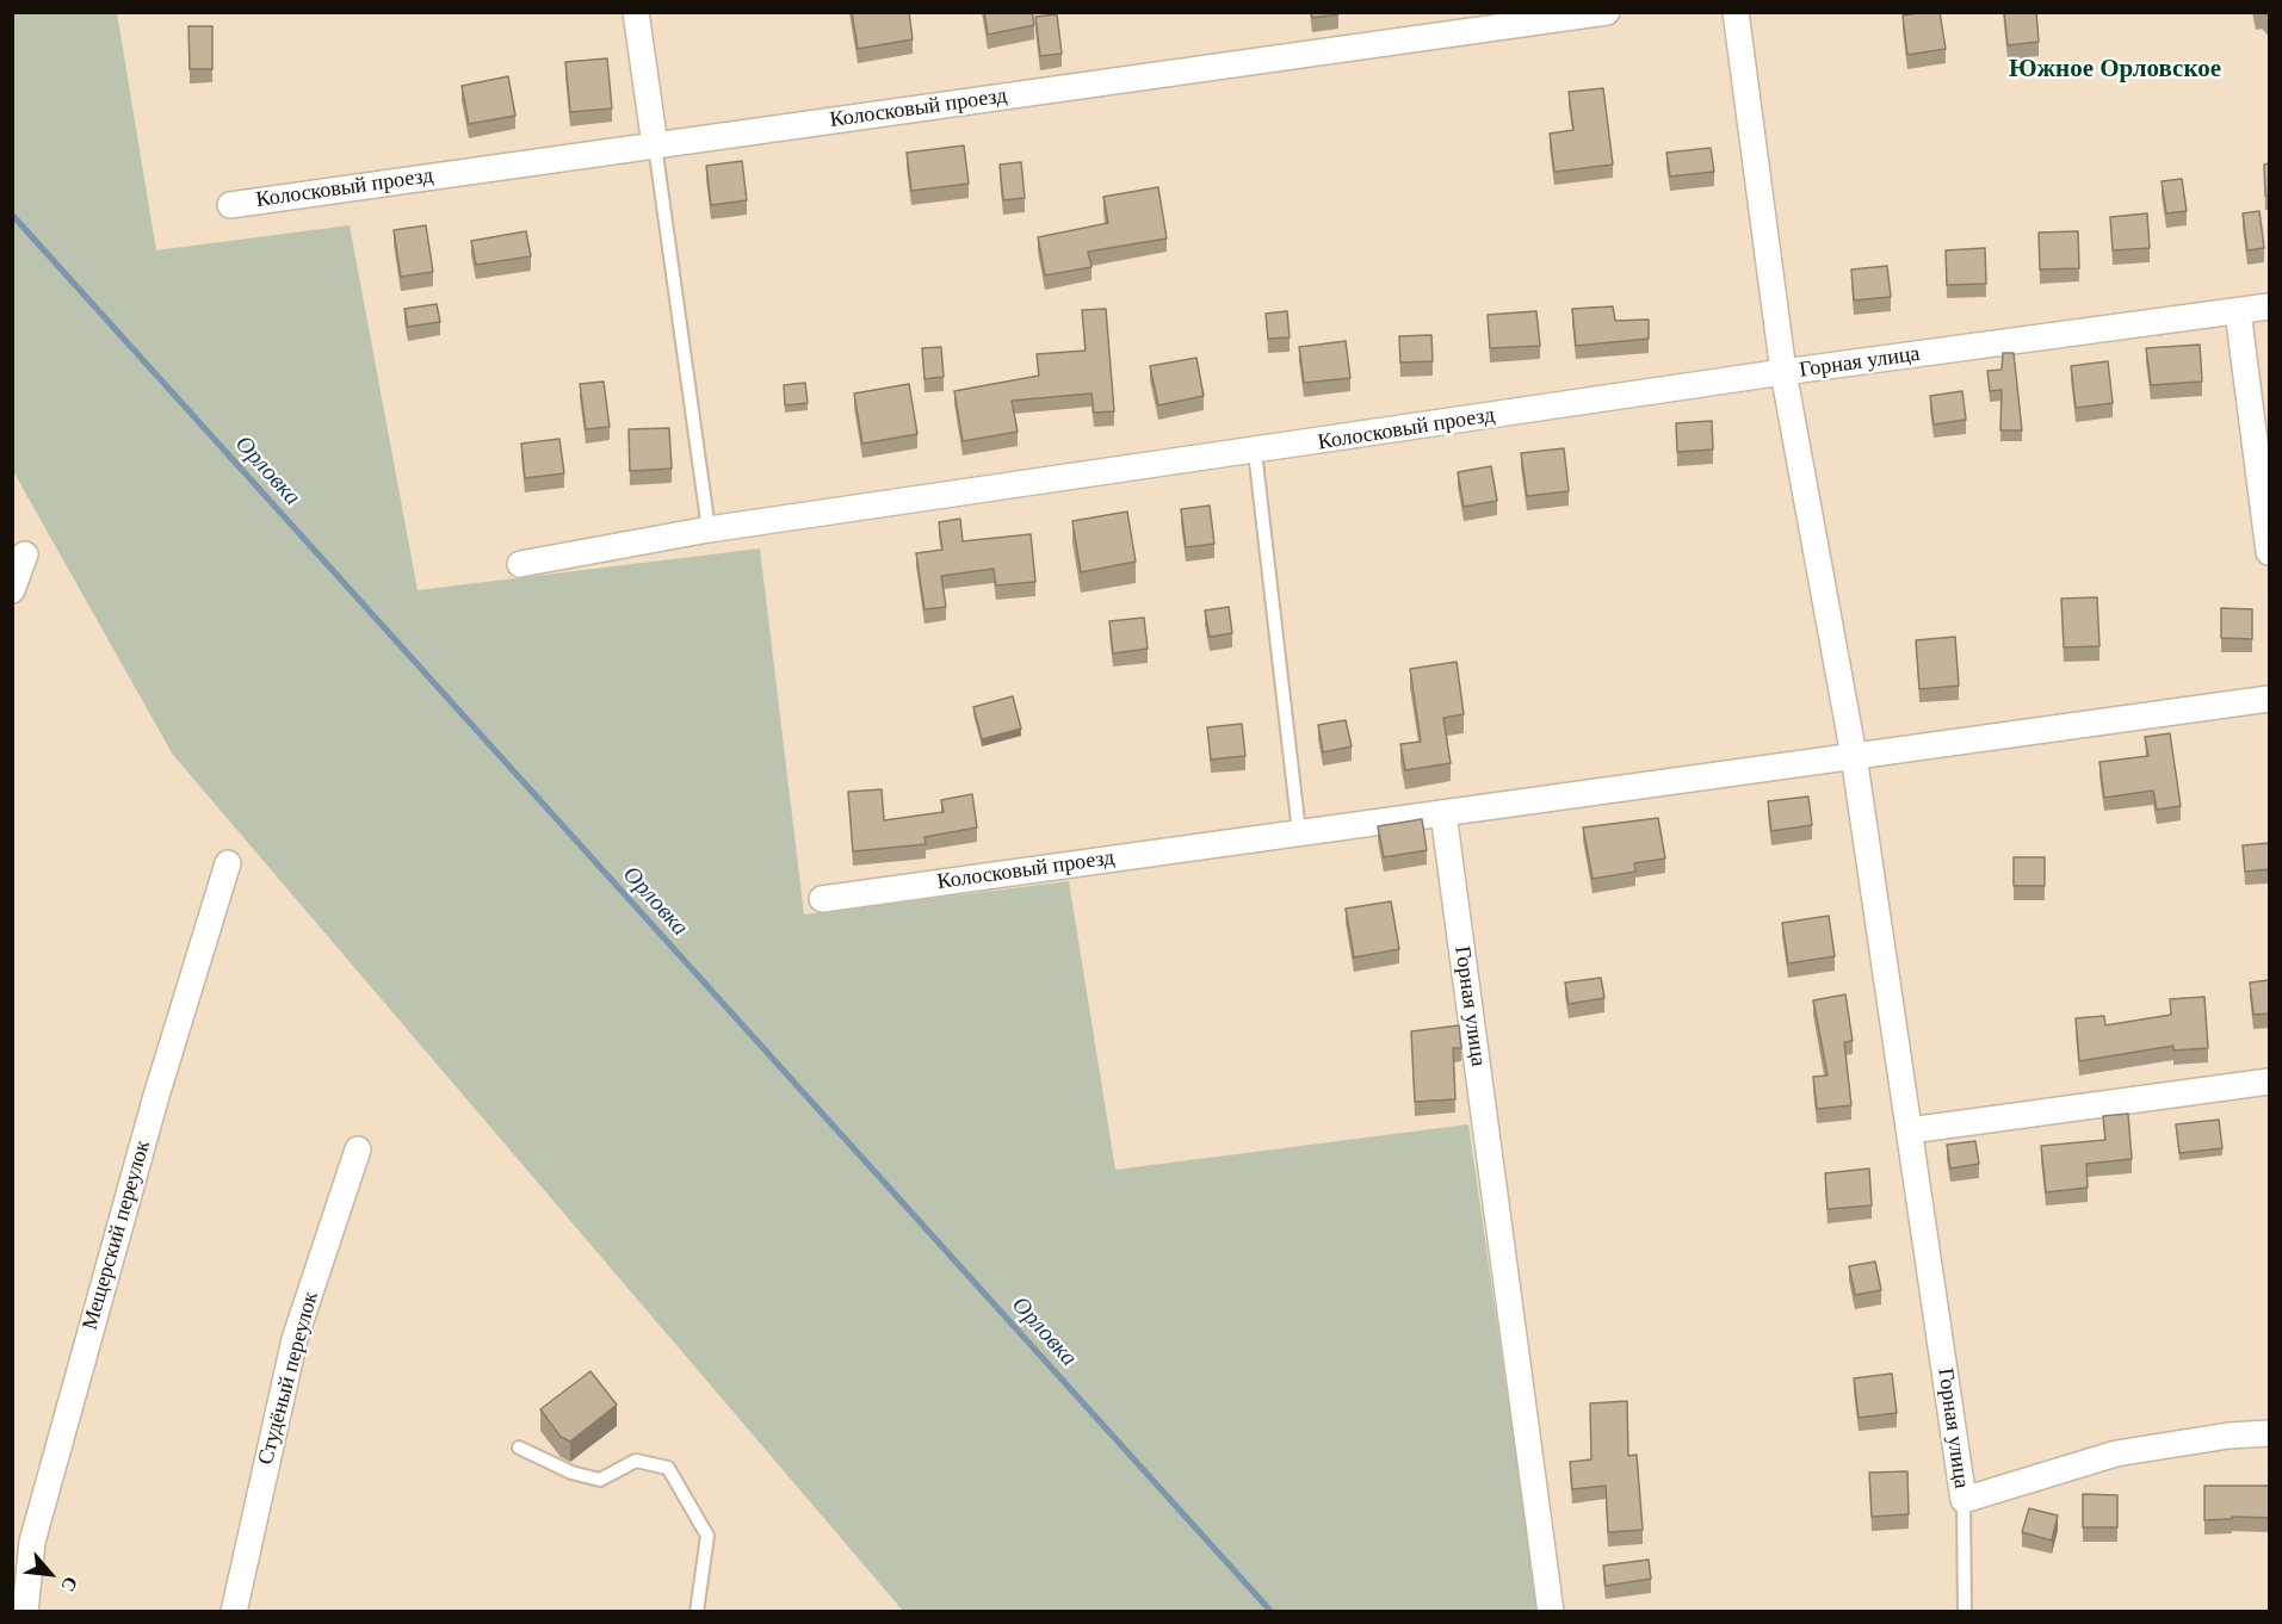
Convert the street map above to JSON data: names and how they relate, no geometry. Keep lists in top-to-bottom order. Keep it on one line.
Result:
{"streets":{"street":["Колосковый проезд","Горная улица","Мещерский переулок","Студёный переулок"]},"crossings":[["Колосковый проезд","Горная улица"]],"districts":["Южное Орловское"],"water":["Орловка"],"north":"bottom right"}
